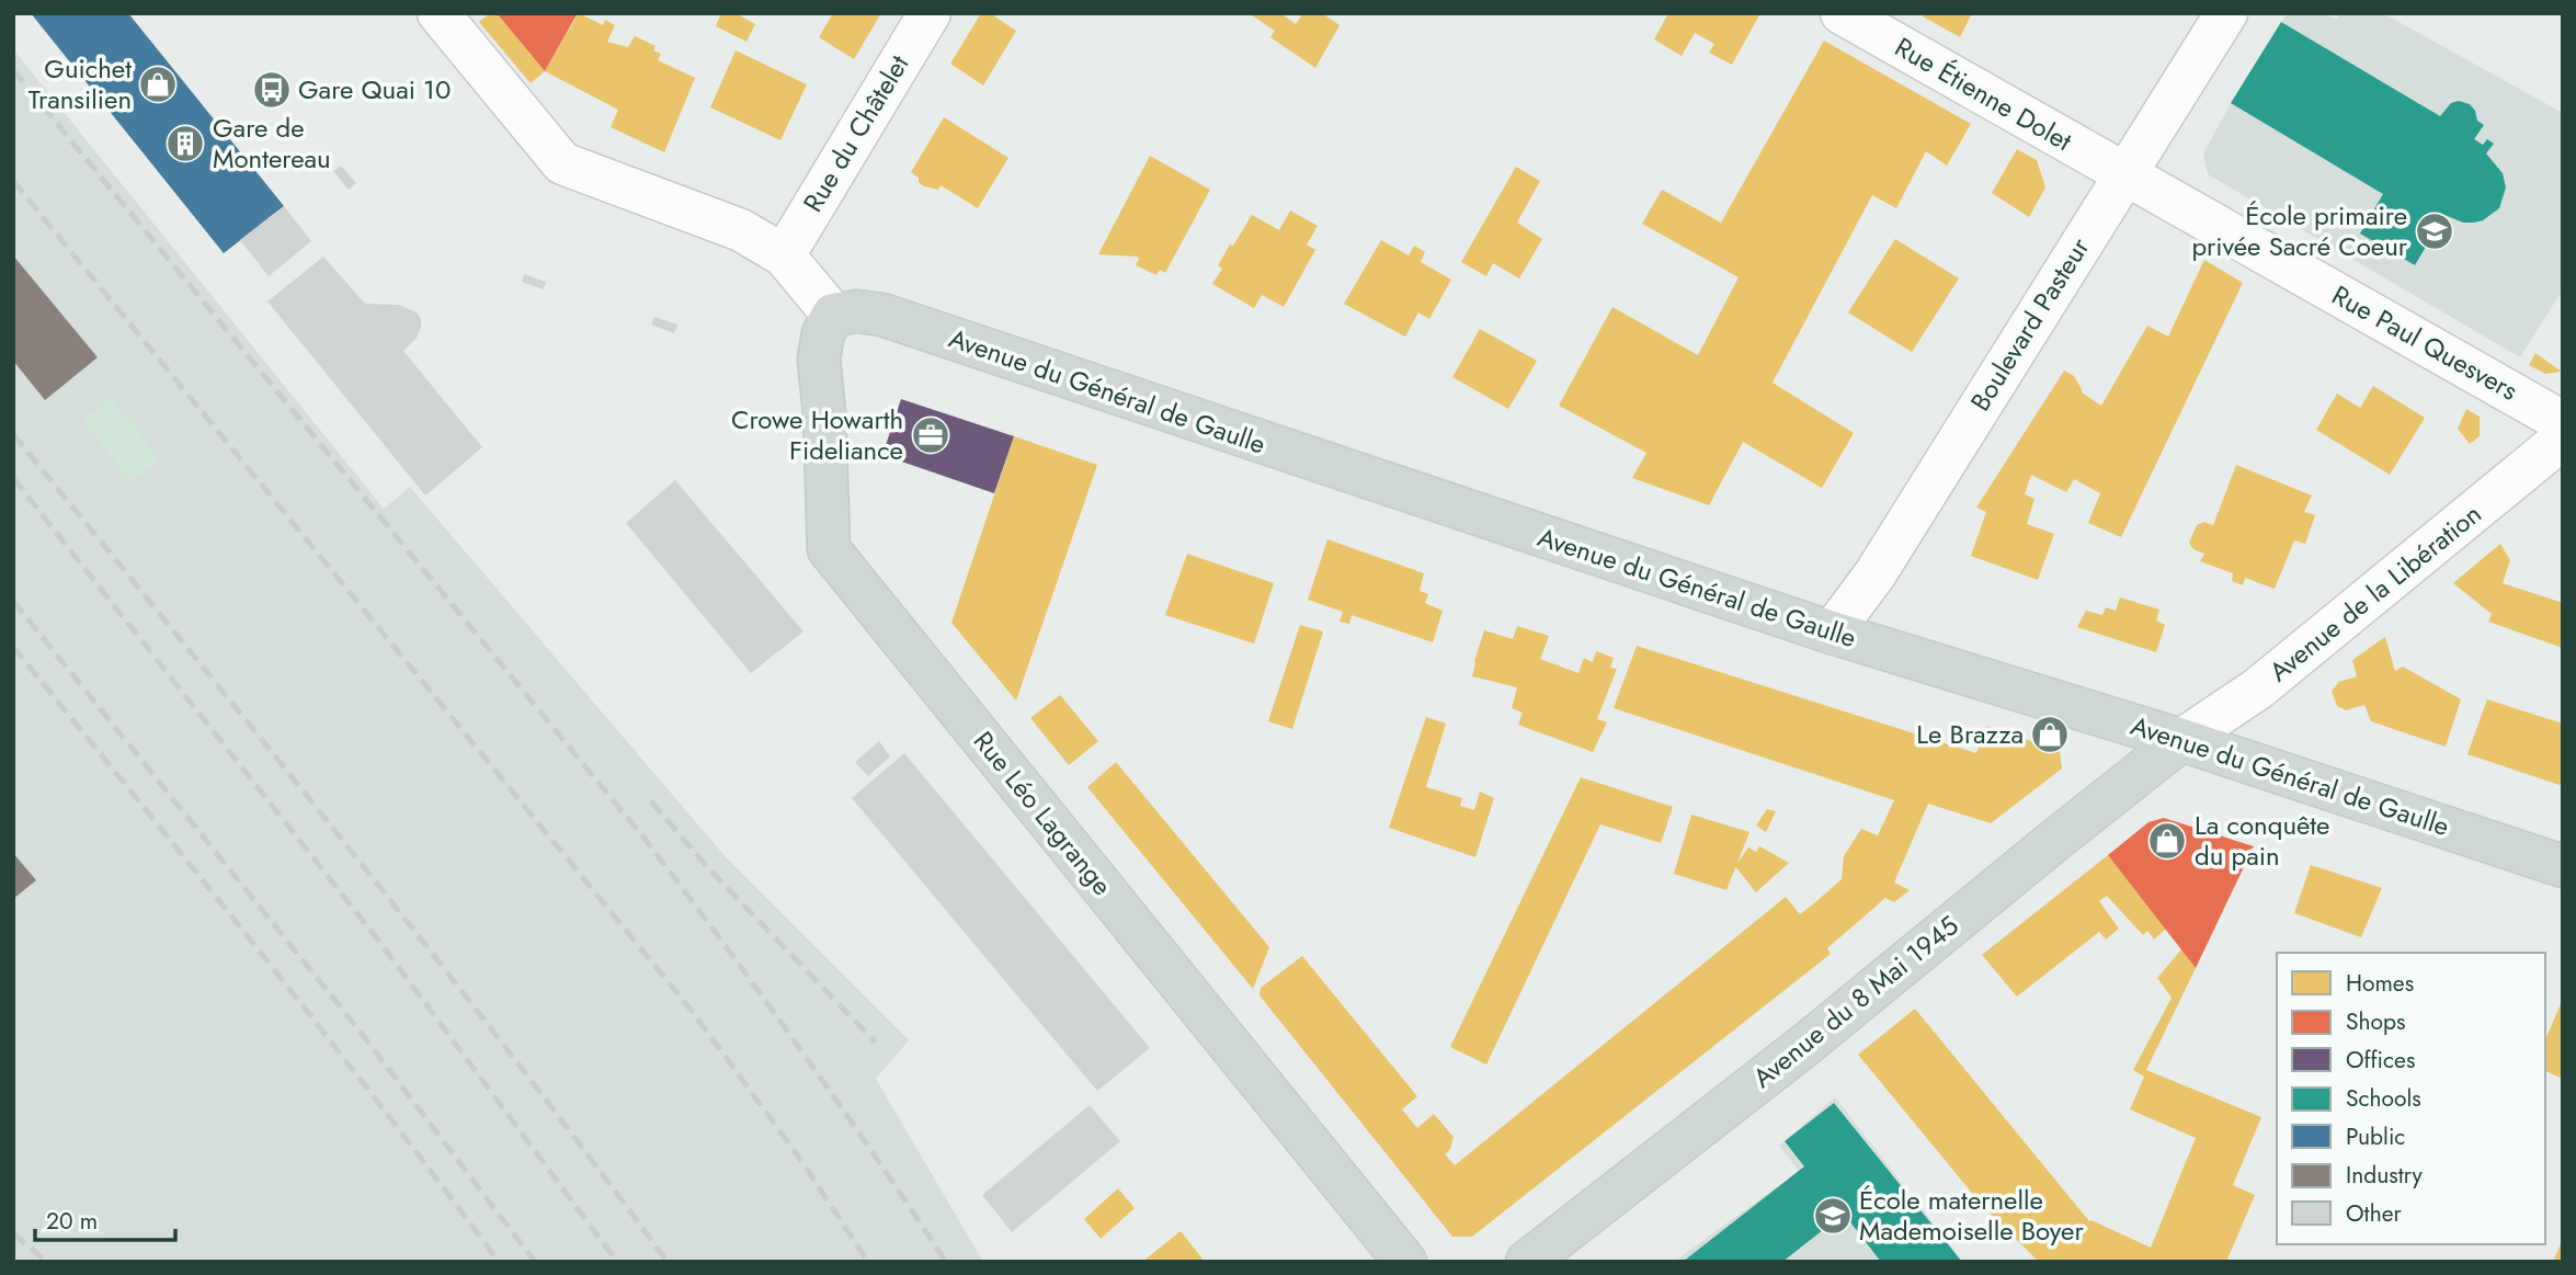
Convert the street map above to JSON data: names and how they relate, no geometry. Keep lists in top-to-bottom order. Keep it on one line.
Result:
{"streets":{"main road":["Avenue du Général de Gaulle","Rue Léo Lagrange","Avenue du 8 Mai 1945"],"street":["Rue Étienne Dolet","Rue du Châtelet","Boulevard Pasteur","Rue Paul Quesvers","Avenue de la Libération"]},"crossings":[["Rue Étienne Dolet","Boulevard Pasteur"],["Rue Étienne Dolet","Rue Paul Quesvers"],["Boulevard Pasteur","Rue Paul Quesvers"],["Boulevard Pasteur","Avenue du Général de Gaulle"],["Avenue du Général de Gaulle","Avenue de la Libération"],["Avenue du Général de Gaulle","Rue Léo Lagrange"],["Avenue du Général de Gaulle","Avenue du 8 Mai 1945"],["Avenue de la Libération","Avenue du 8 Mai 1945"]],"places":{"shop":["Guichet Transilien","Le Brazza","La conquête du pain"],"bus stop":["Gare Quai 10"],"building":["Gare de Montereau"],"school or university":["École primaire privée Sacré Coeur","École maternelle Mademoiselle Boyer"],"office":["Crowe Howarth Fideliance"]},"legend":["Homes","Shops","Offices","Schools","Public","Industry","Other"],"scale_bar":"20 m"}
